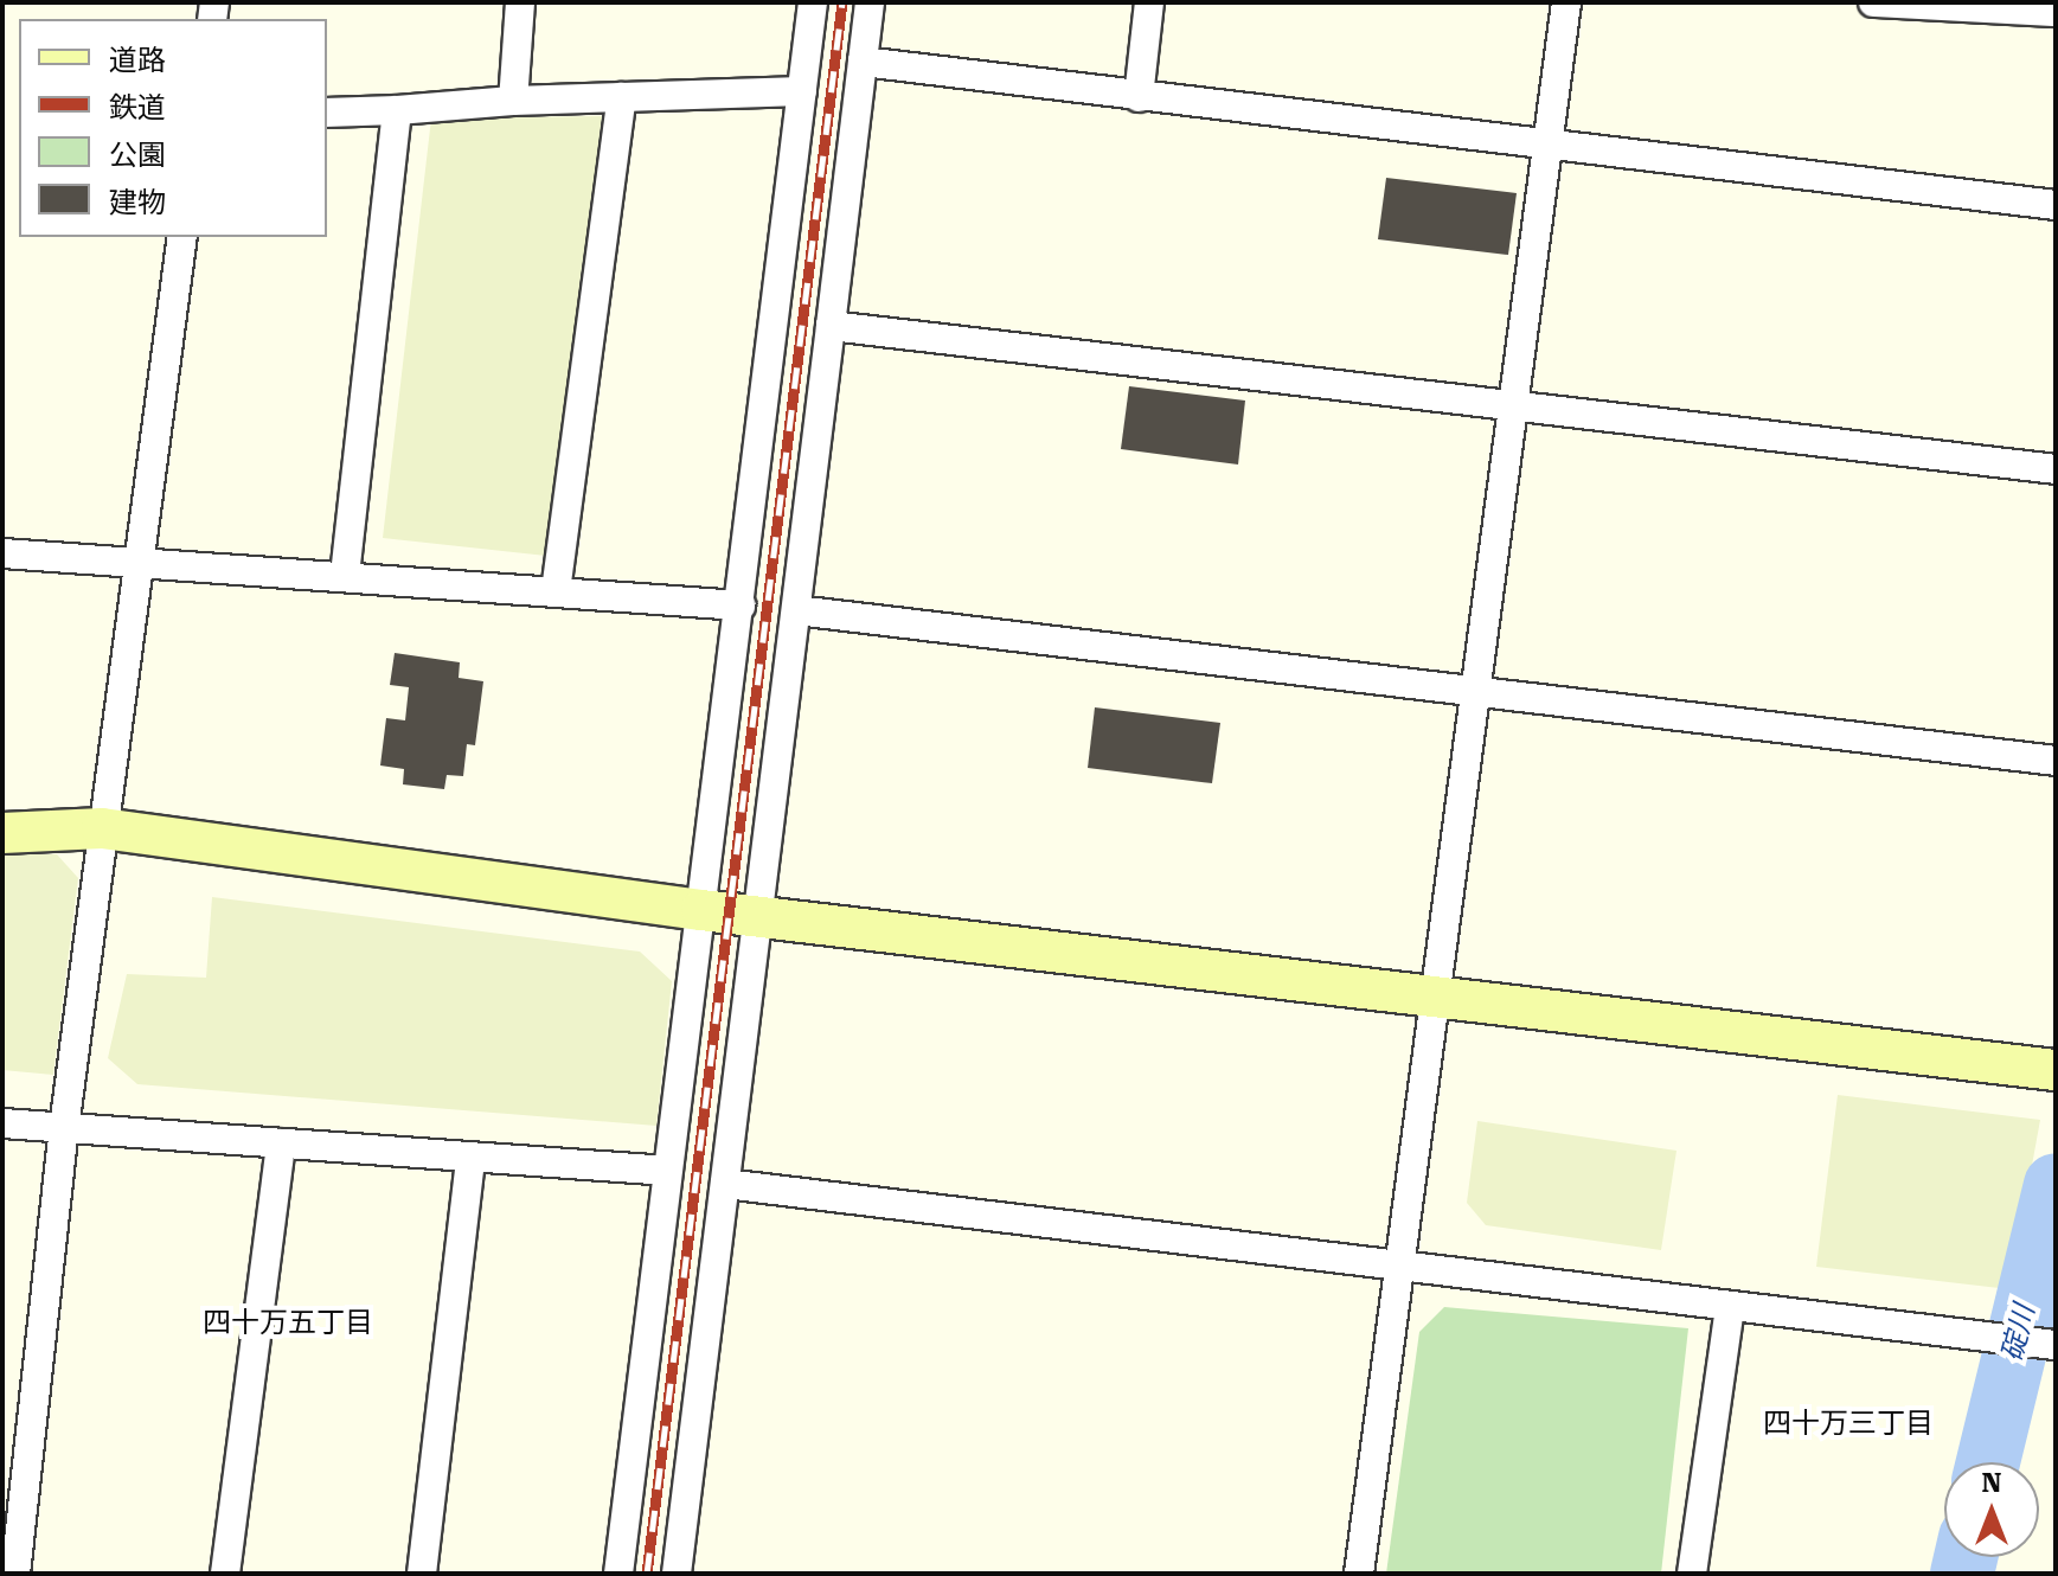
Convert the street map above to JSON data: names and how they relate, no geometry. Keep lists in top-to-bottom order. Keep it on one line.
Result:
{"districts":["四十万五丁目","四十万三丁目"],"water":["碇川"],"legend":["道路","鉄道","公園","建物"],"north":"top"}
